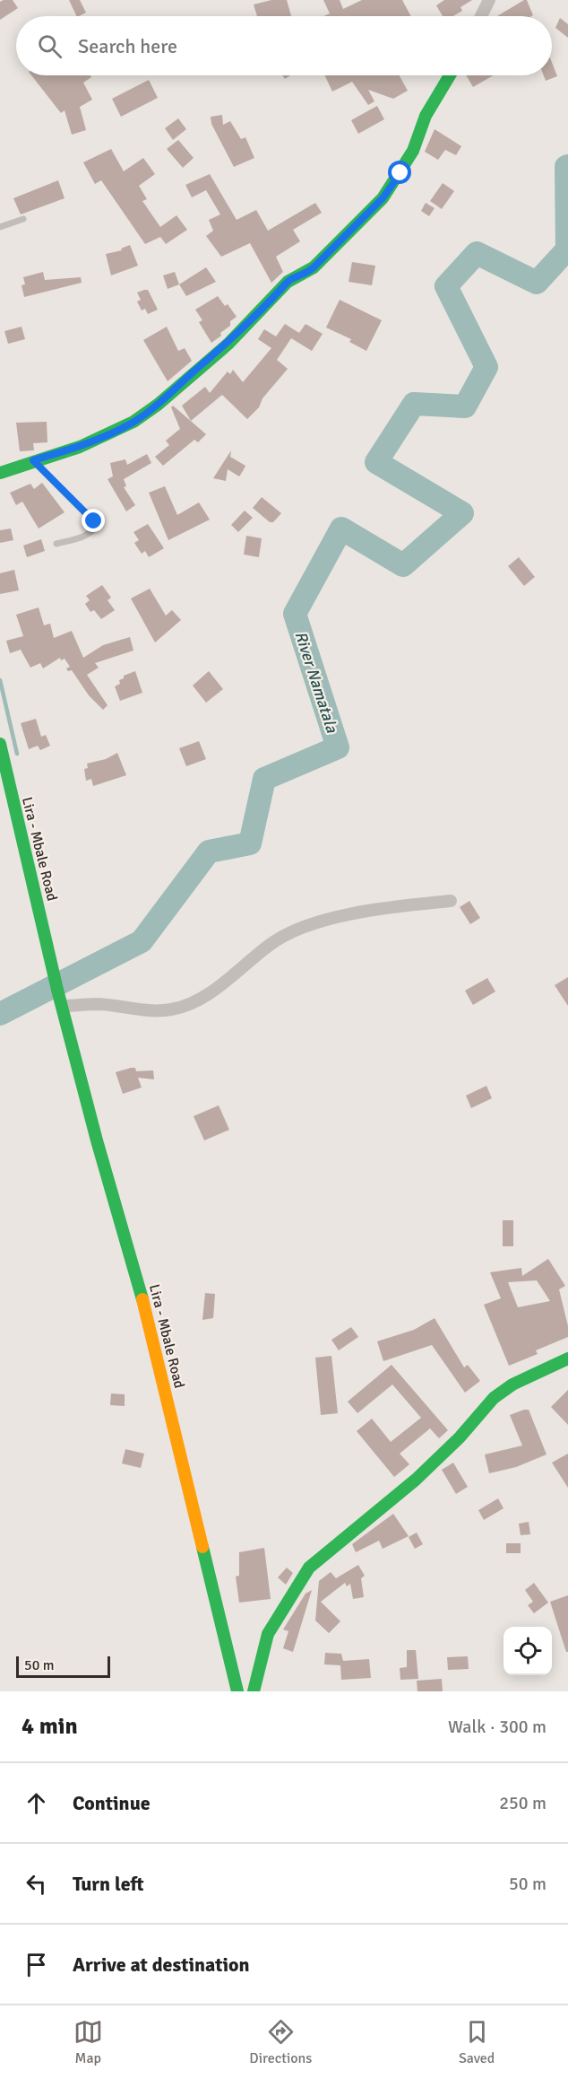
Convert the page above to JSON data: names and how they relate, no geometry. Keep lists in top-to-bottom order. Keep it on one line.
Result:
{"streets":{"street":["Lira - Mbale Road"]},"water":["River Namatala"],"scale_bar":"50 m","page":{"search":"Search here","scale":"50 m","heading":["4 min","Walk · 300 m"],"list":[["Continue","250 m"],["Turn left","50 m"],"Arrive at destination"],"nav":["Map","Directions","Saved"]}}
